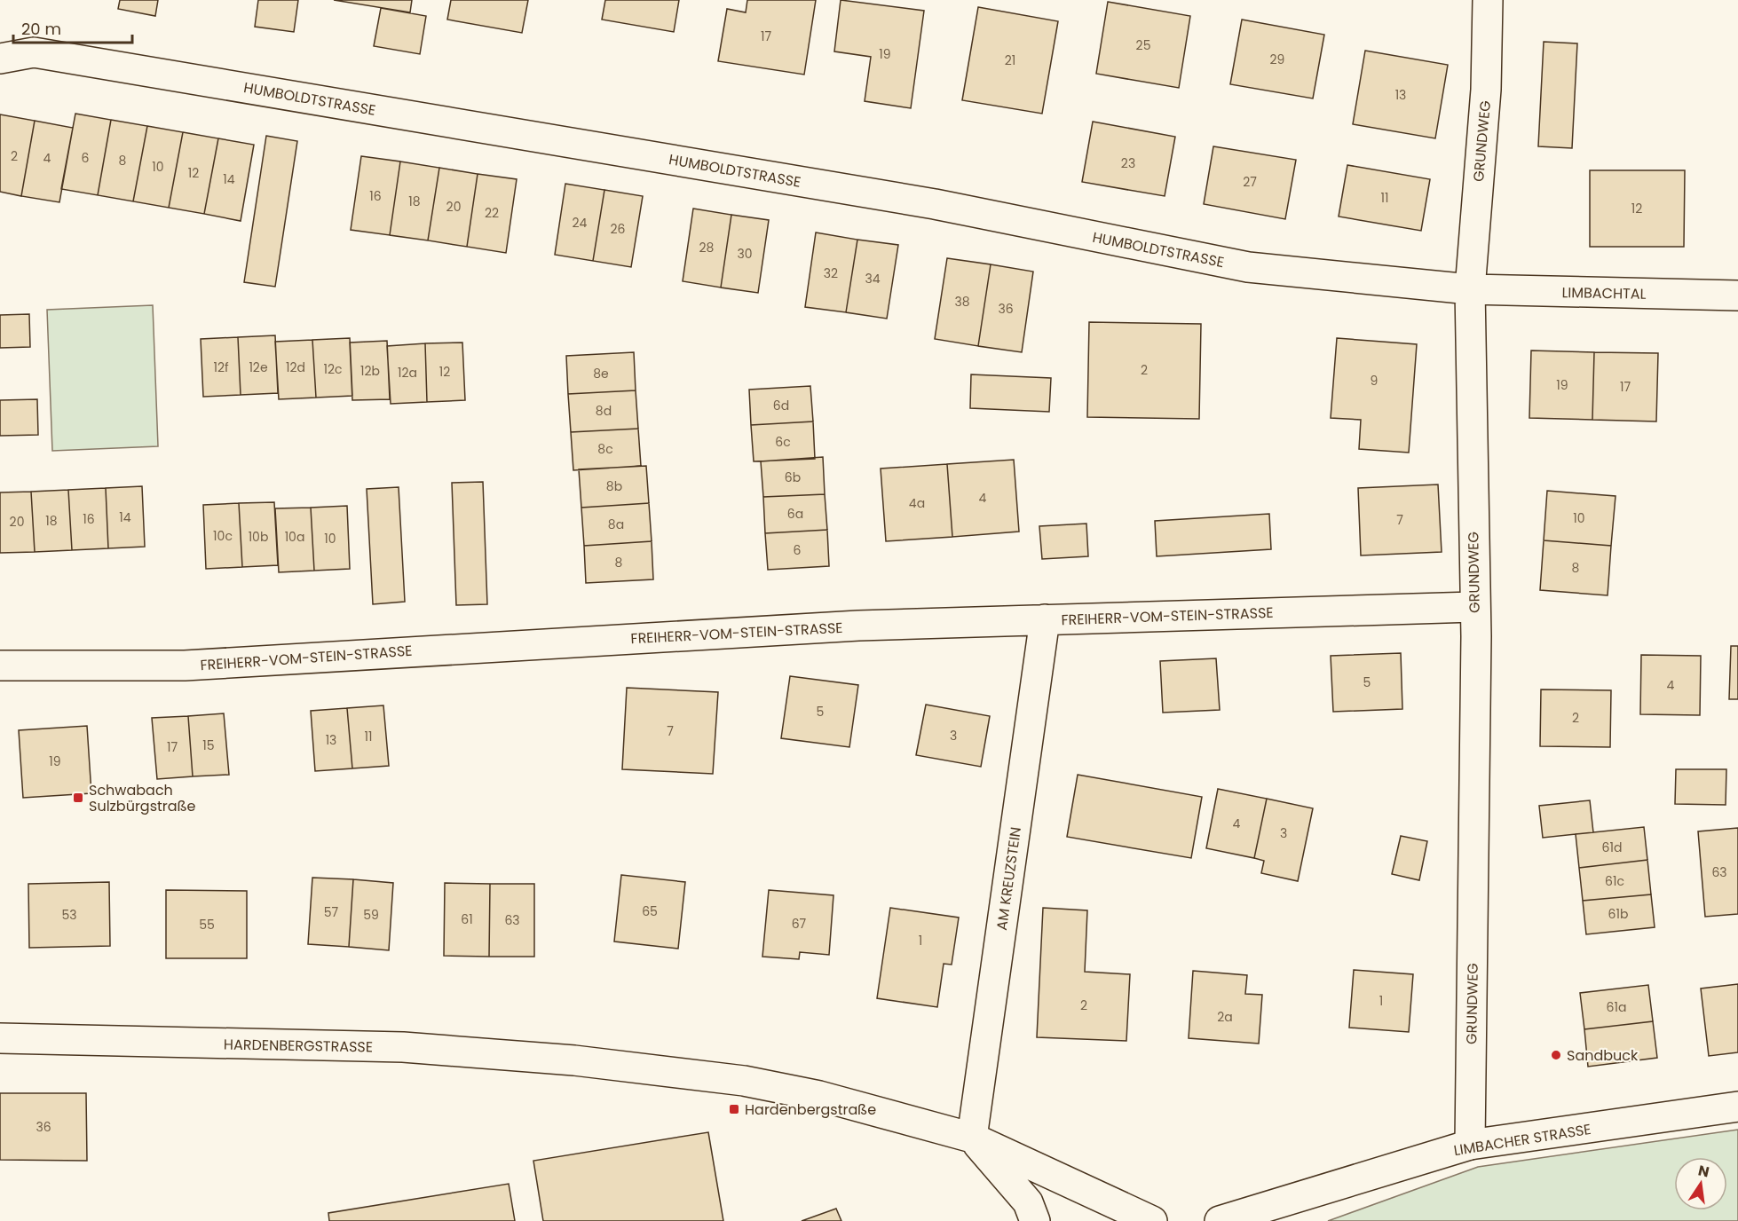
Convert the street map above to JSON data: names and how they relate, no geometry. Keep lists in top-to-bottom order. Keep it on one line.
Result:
{"streets":{"street":["HUMBOLDTSTRASSE","GRUNDWEG","LIMBACHTAL","FREIHERR-VOM-STEIN-STRASSE","AM KREUZSTEIN","HARDENBERGSTRASSE","LIMBACHER STRASSE"]},"crossings":[["HUMBOLDTSTRASSE","GRUNDWEG"],["HUMBOLDTSTRASSE","LIMBACHTAL"],["GRUNDWEG","LIMBACHTAL"],["GRUNDWEG","FREIHERR-VOM-STEIN-STRASSE"],["GRUNDWEG","LIMBACHER STRASSE"],["FREIHERR-VOM-STEIN-STRASSE","AM KREUZSTEIN"],["AM KREUZSTEIN","HARDENBERGSTRASSE"]],"places":{"transit":["Schwabach Sulzbürgstraße","Hardenbergstraße"],"other":["Sandbuck"]},"house_numbers":["17","25","19","29","21","13","2","4","6","8","23","10","12","14","27","16","11","18","20","12","22","24","26","28","30","32","34","38","36","12f","12e","12d","12c","2","12b","12","12a","8e","9","19","17","6d","8d","6c","8c","6b","8b","4","4a","6a","14","10","16","7","18","20","8a","10c","10b","10a","10","6","8","8","5","4","5","2","7","3","11","13","15","17","19","4","3","61d","63","61c","65","57","61b","53","59","61","63","67","55","1","1","2","61a","2a","36"],"scale_bar":"20 m","north":"top"}
